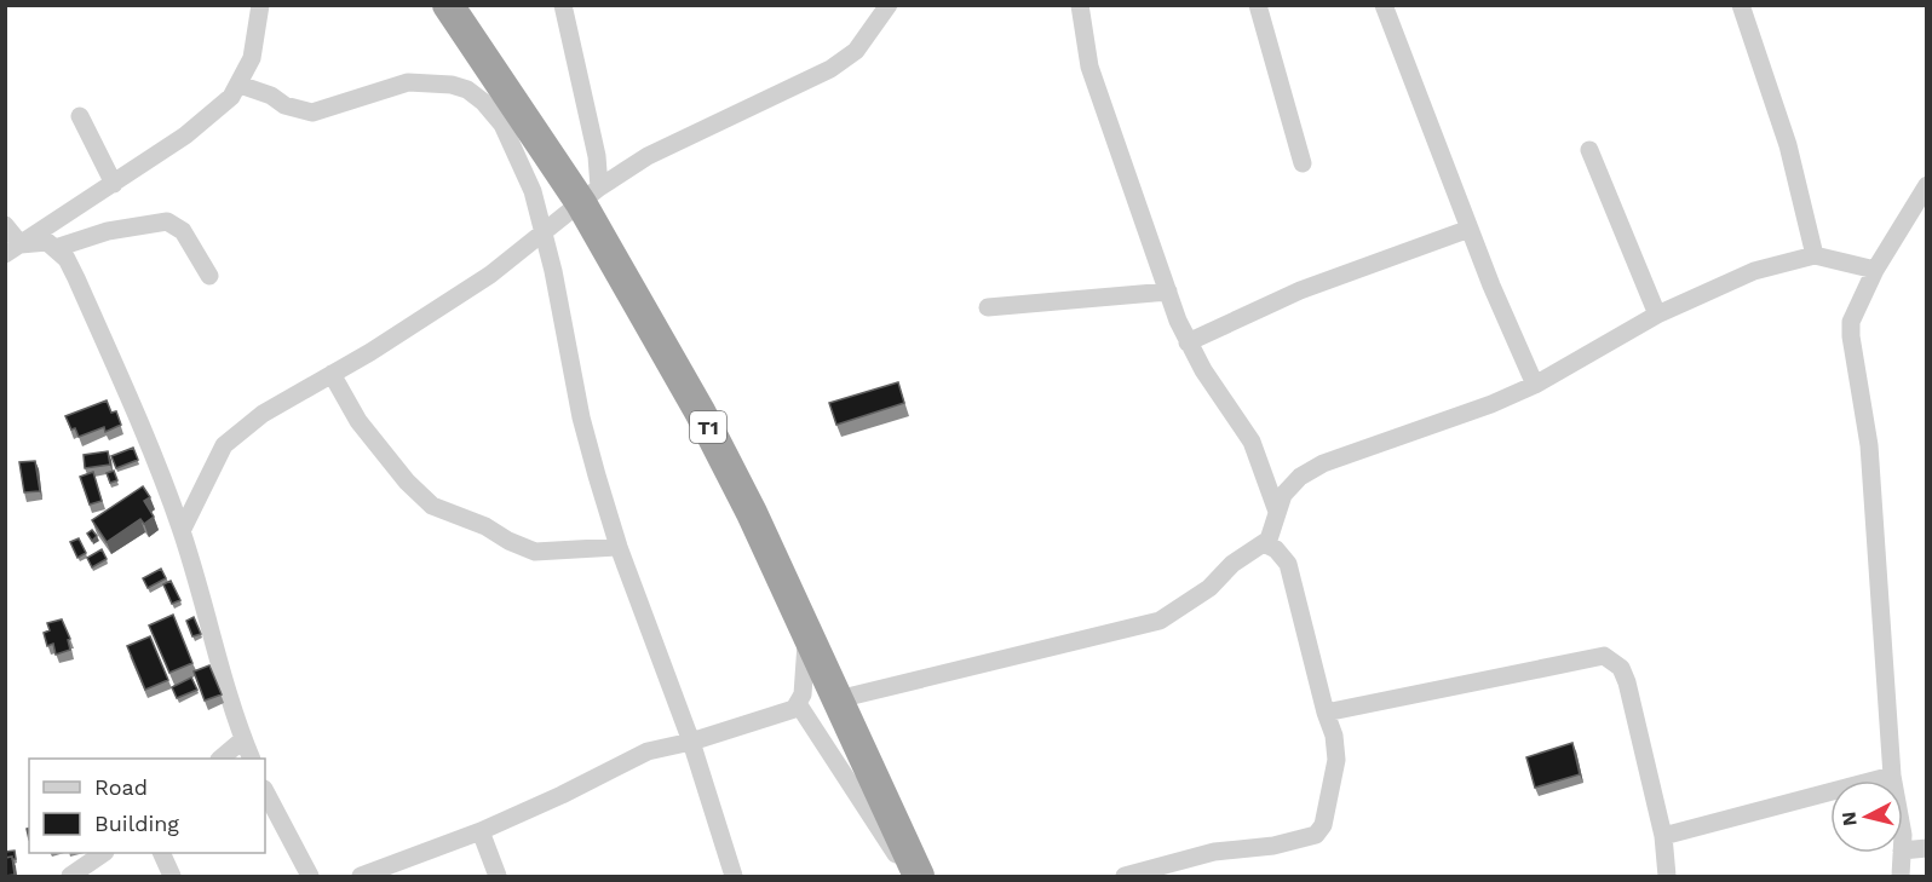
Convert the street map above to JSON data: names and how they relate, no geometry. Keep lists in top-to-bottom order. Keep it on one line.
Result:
{"streets":{"highway":["T1"]},"legend":["Road","Building"],"north":"left"}
